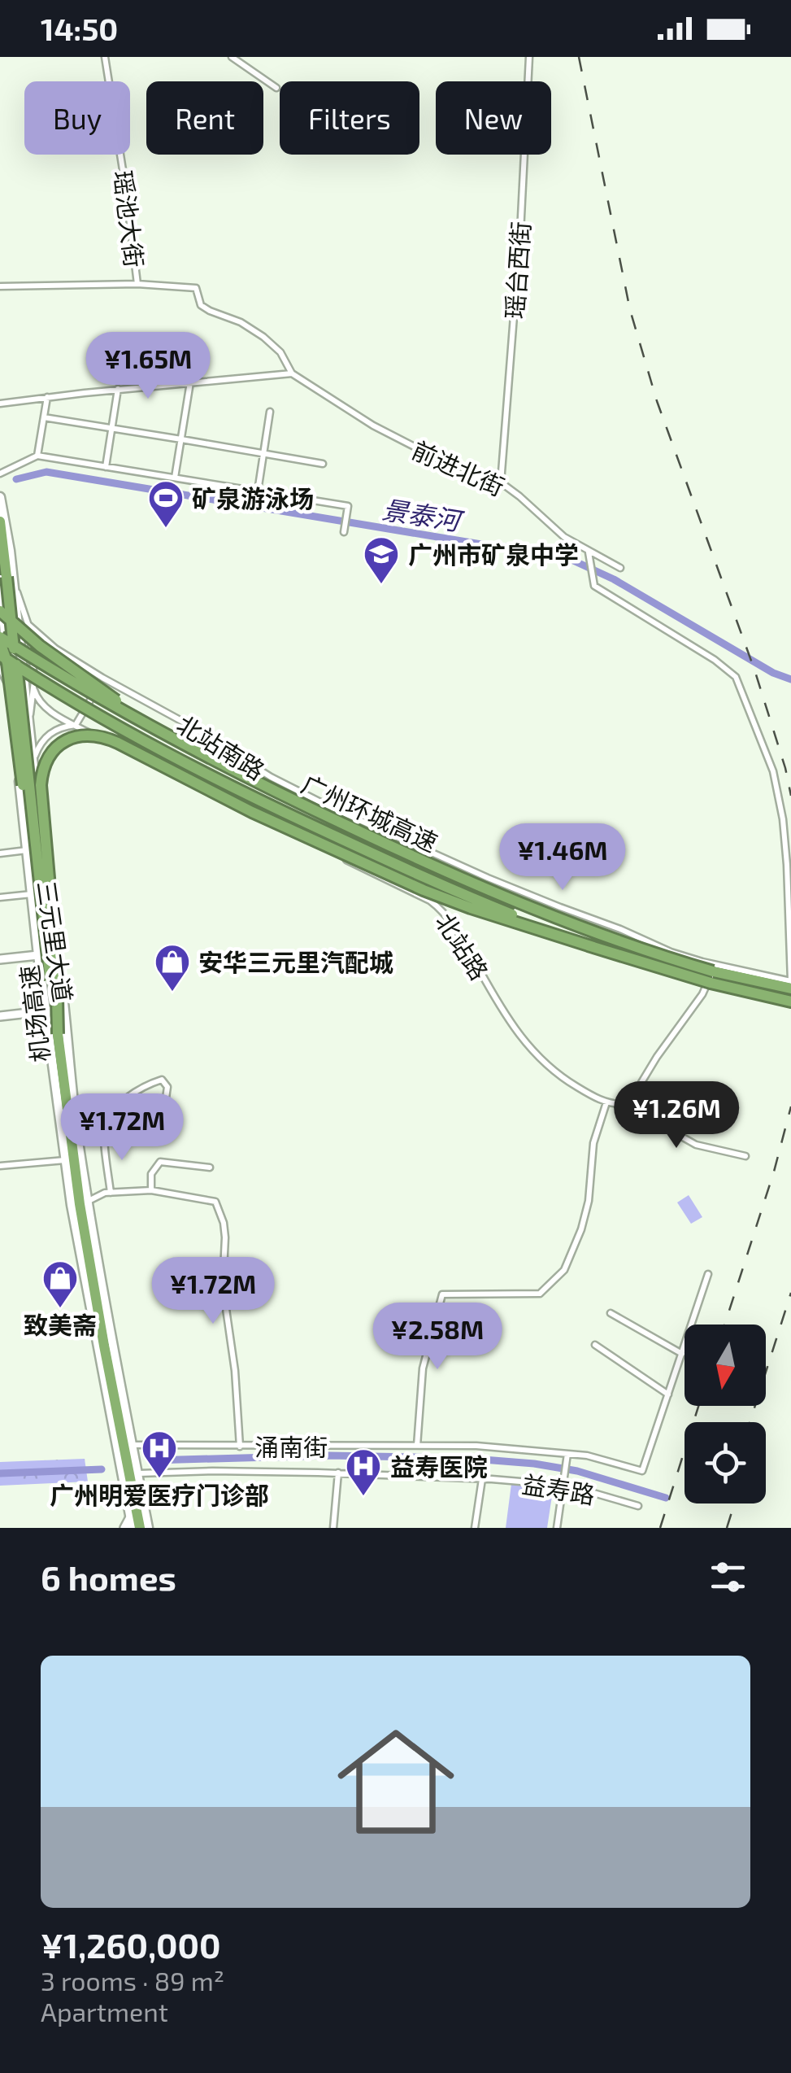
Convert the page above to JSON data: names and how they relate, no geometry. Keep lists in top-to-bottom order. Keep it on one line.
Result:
{"streets":{"highway":["广州环城高速","机场高速"],"main road":["三元里大道"],"street":["瑶池大街","瑶台西街","前进北街","北站南路","北站路","涌南街","益寿路"]},"crossings":[["瑶池大街","前进北街"],["瑶台西街","前进北街"],["三元里大道","机场高速"],["三元里大道","涌南街"],["三元里大道","益寿路"]],"water":["景泰河"],"places":{"sports":["矿泉游泳场"],"school or university":["广州市矿泉中学"],"shop":["安华三元里汽配城","致美斋"],"hospital":["广州明爱医疗门诊部","益寿医院"]},"north":"bottom","page":{"status":"14:50","chip":["Buy","Rent","Filters","New"],"price":["¥1.65M","¥1.46M","¥1.26M","¥1.72M","¥1.72M","¥2.58M"],"heading":"6 homes","list":[{"name":"¥1,260,000","note":"3 rooms · 89 m² · Apartment"}]}}
